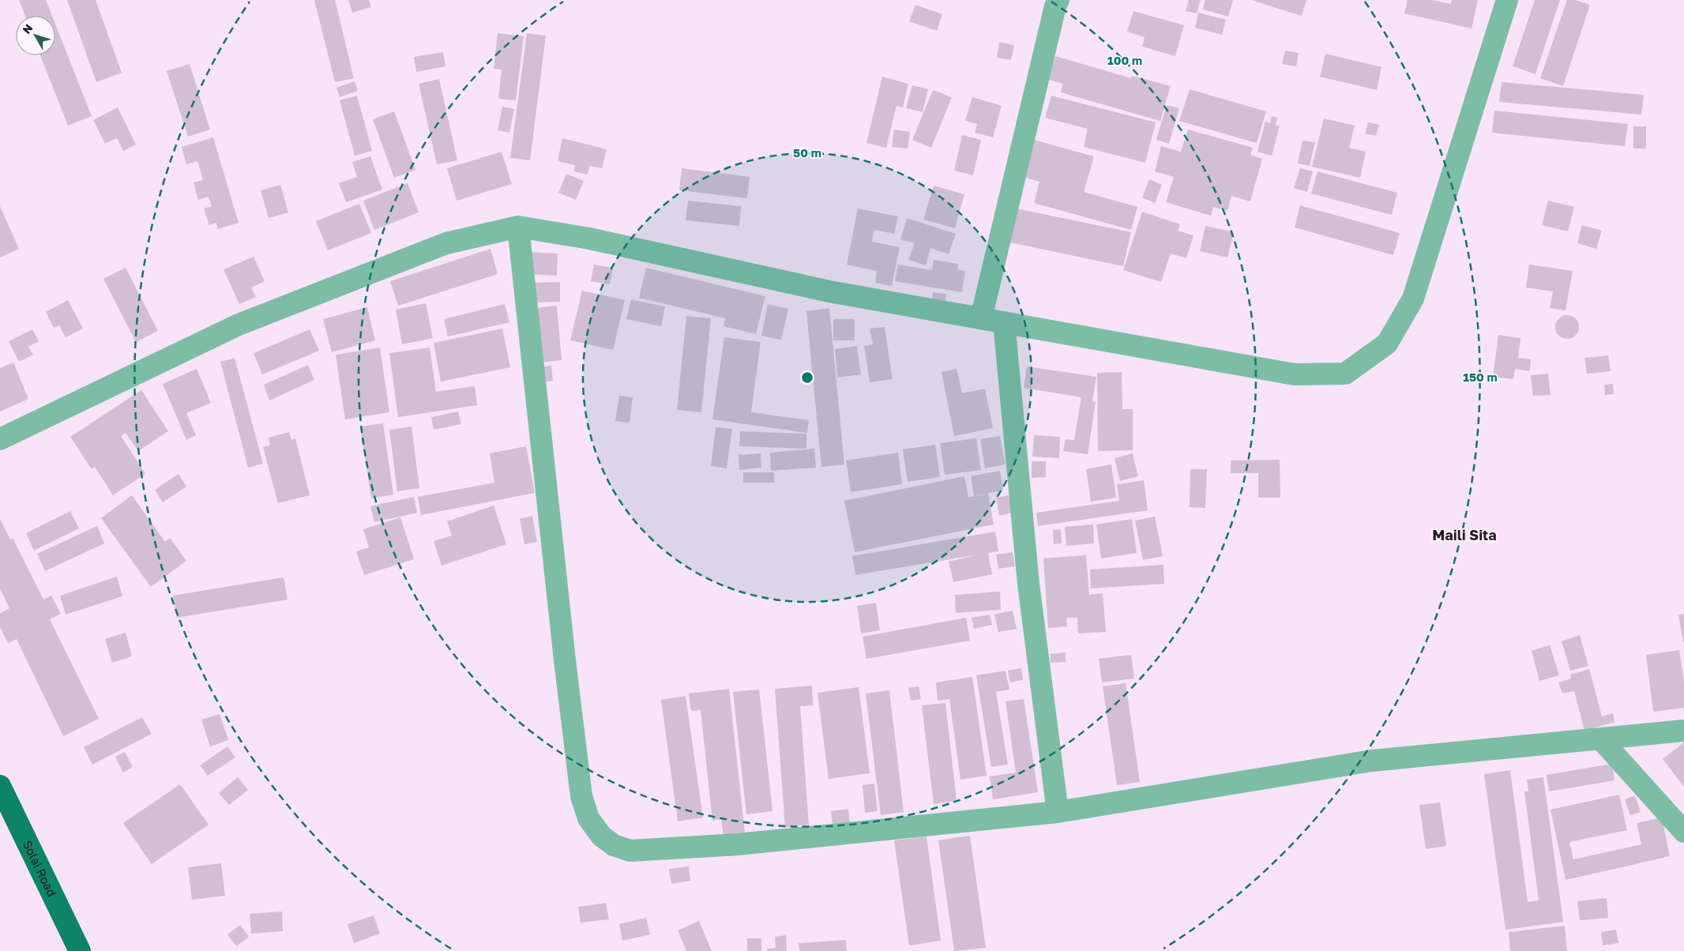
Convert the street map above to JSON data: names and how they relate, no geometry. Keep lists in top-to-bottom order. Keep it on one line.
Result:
{"streets":{"highway":["Solai Road"]},"districts":["Maili Sita"],"north":"top left","rings":["100 m","50 m","150 m"]}
